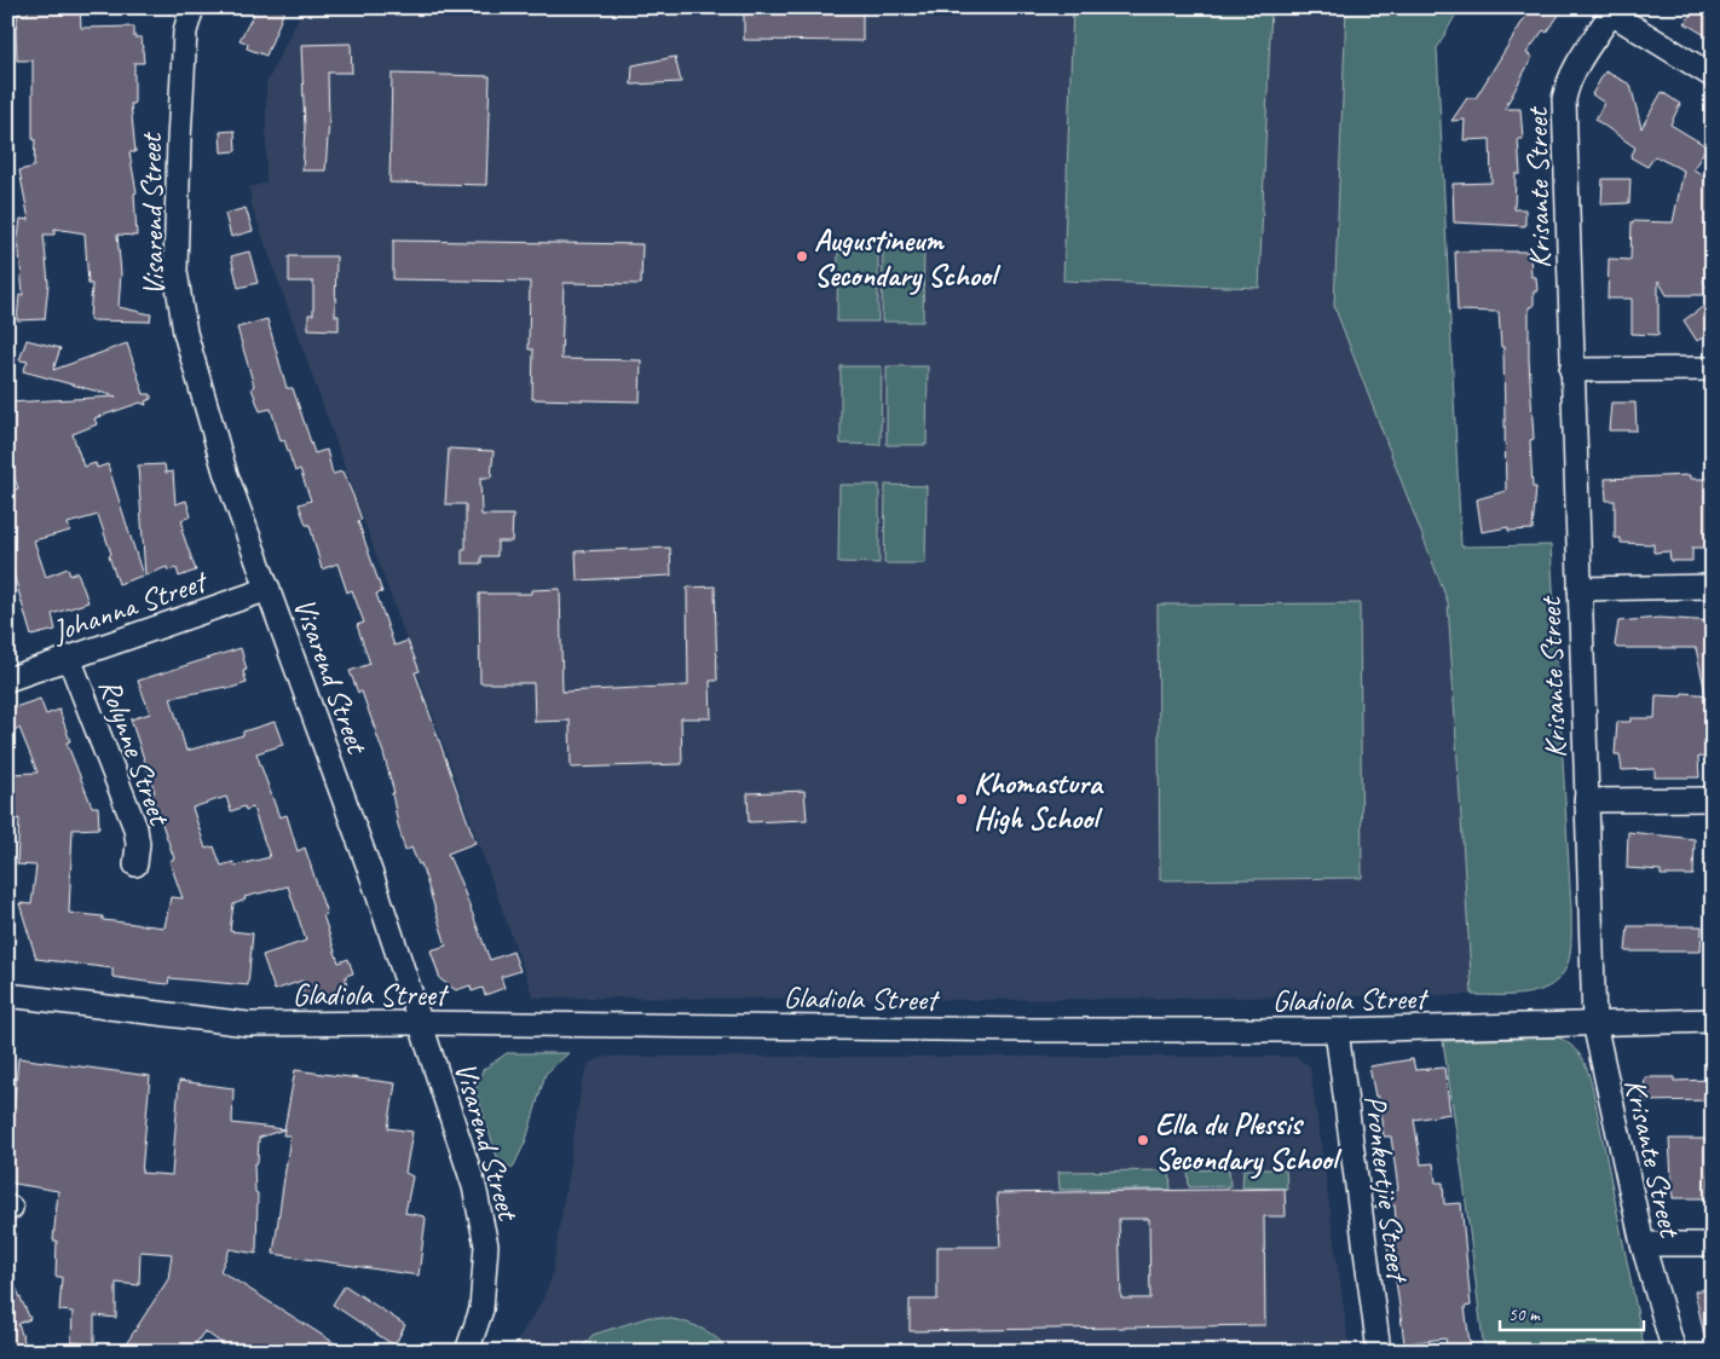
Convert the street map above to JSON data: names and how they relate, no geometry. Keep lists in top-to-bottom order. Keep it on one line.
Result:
{"streets":{"street":["Krisante Street","Visarend Street","Johanna Street","Rolynne Street","Gladiola Street","Pronkertjie Street"]},"crossings":[["Krisante Street","Gladiola Street"],["Visarend Street","Johanna Street"],["Visarend Street","Gladiola Street"],["Johanna Street","Rolynne Street"],["Gladiola Street","Pronkertjie Street"]],"places":["Augustineum Secondary School","Khomastura High School","Ella du Plessis Secondary School"],"scale_bar":"50 m"}
